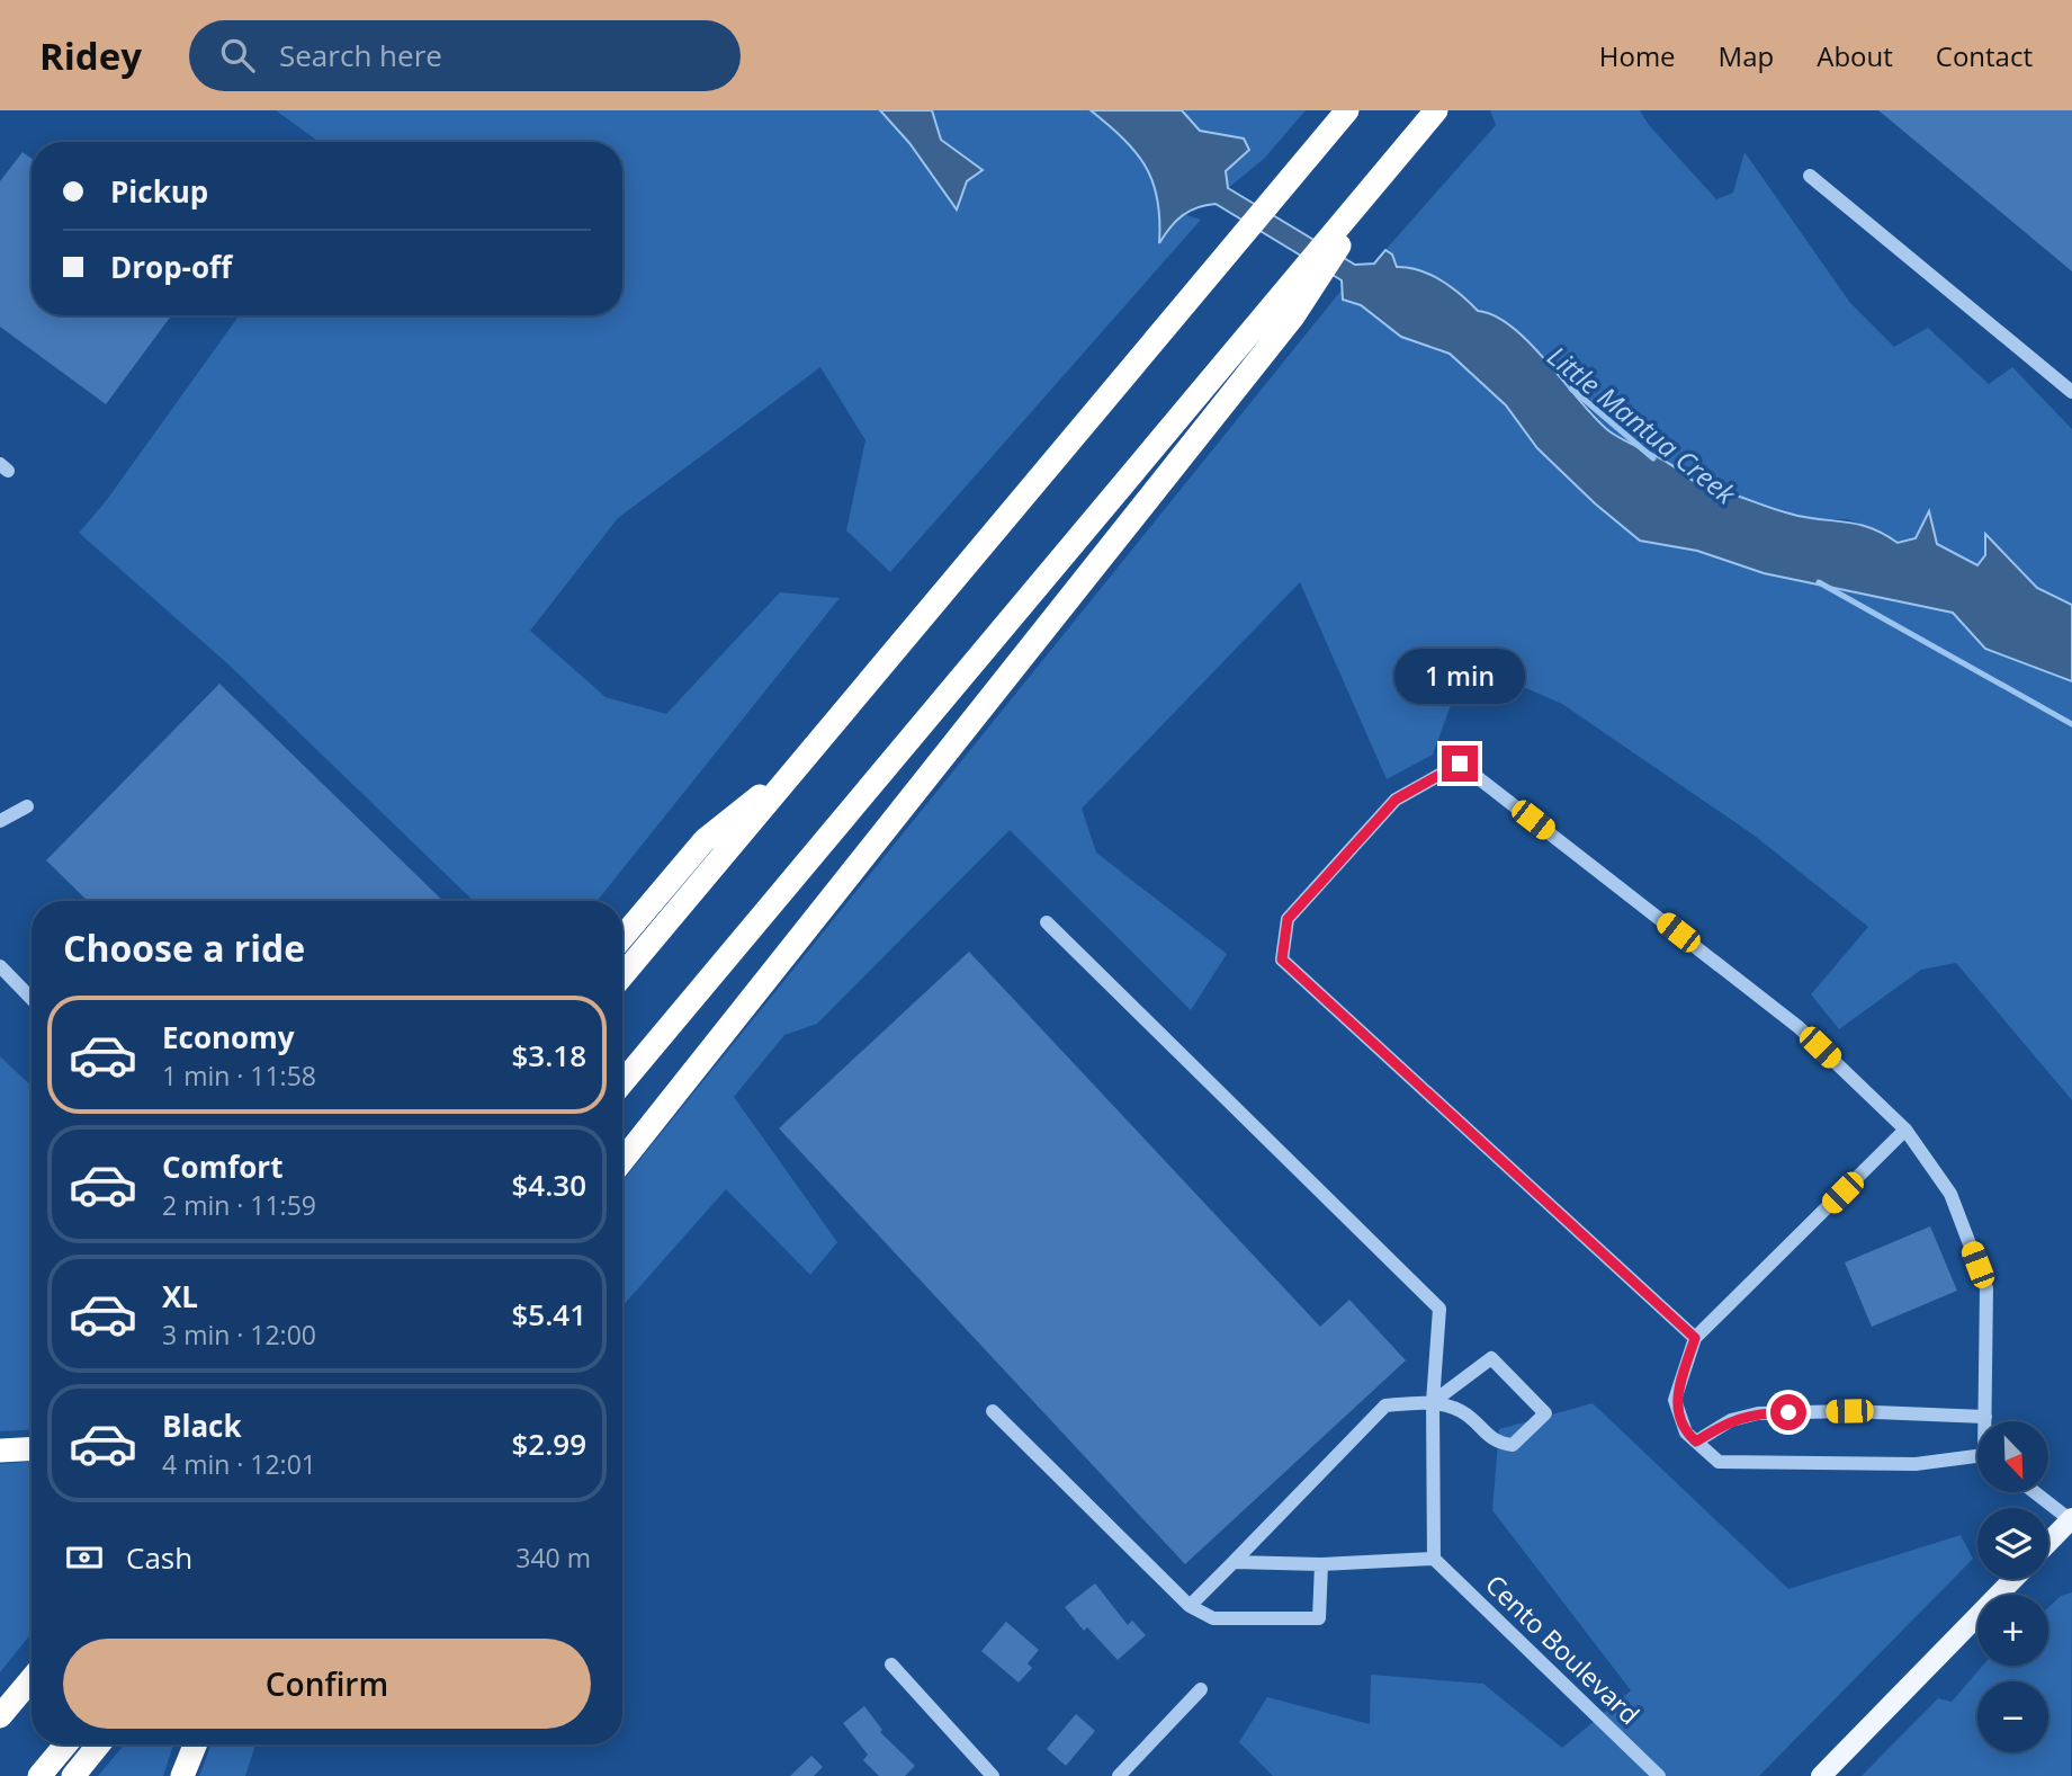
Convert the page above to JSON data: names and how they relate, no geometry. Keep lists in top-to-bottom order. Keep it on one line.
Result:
{"streets":{"street":["Cento Boulevard"]},"water":["Little Mantua Creek"],"north":"bottom right","page":{"header":"Ridey","search":"Search here","nav":["Home","Map","About","Contact"],"banner":["Pickup","Drop-off"],"bubble":"1 min","heading":"Choose a ride","list":[{"name":"Economy","note":"1 min · 11:58","value":"$3.18"},{"name":"Comfort","note":"2 min · 11:59","value":"$4.30"},{"name":"XL","note":"3 min · 12:00","value":"$5.41"},{"name":"Black","note":"4 min · 12:01","value":"$2.99"}],"map_buttons":["+","−"],"pay":["Cash","340 m"],"buttons":"Confirm"}}
